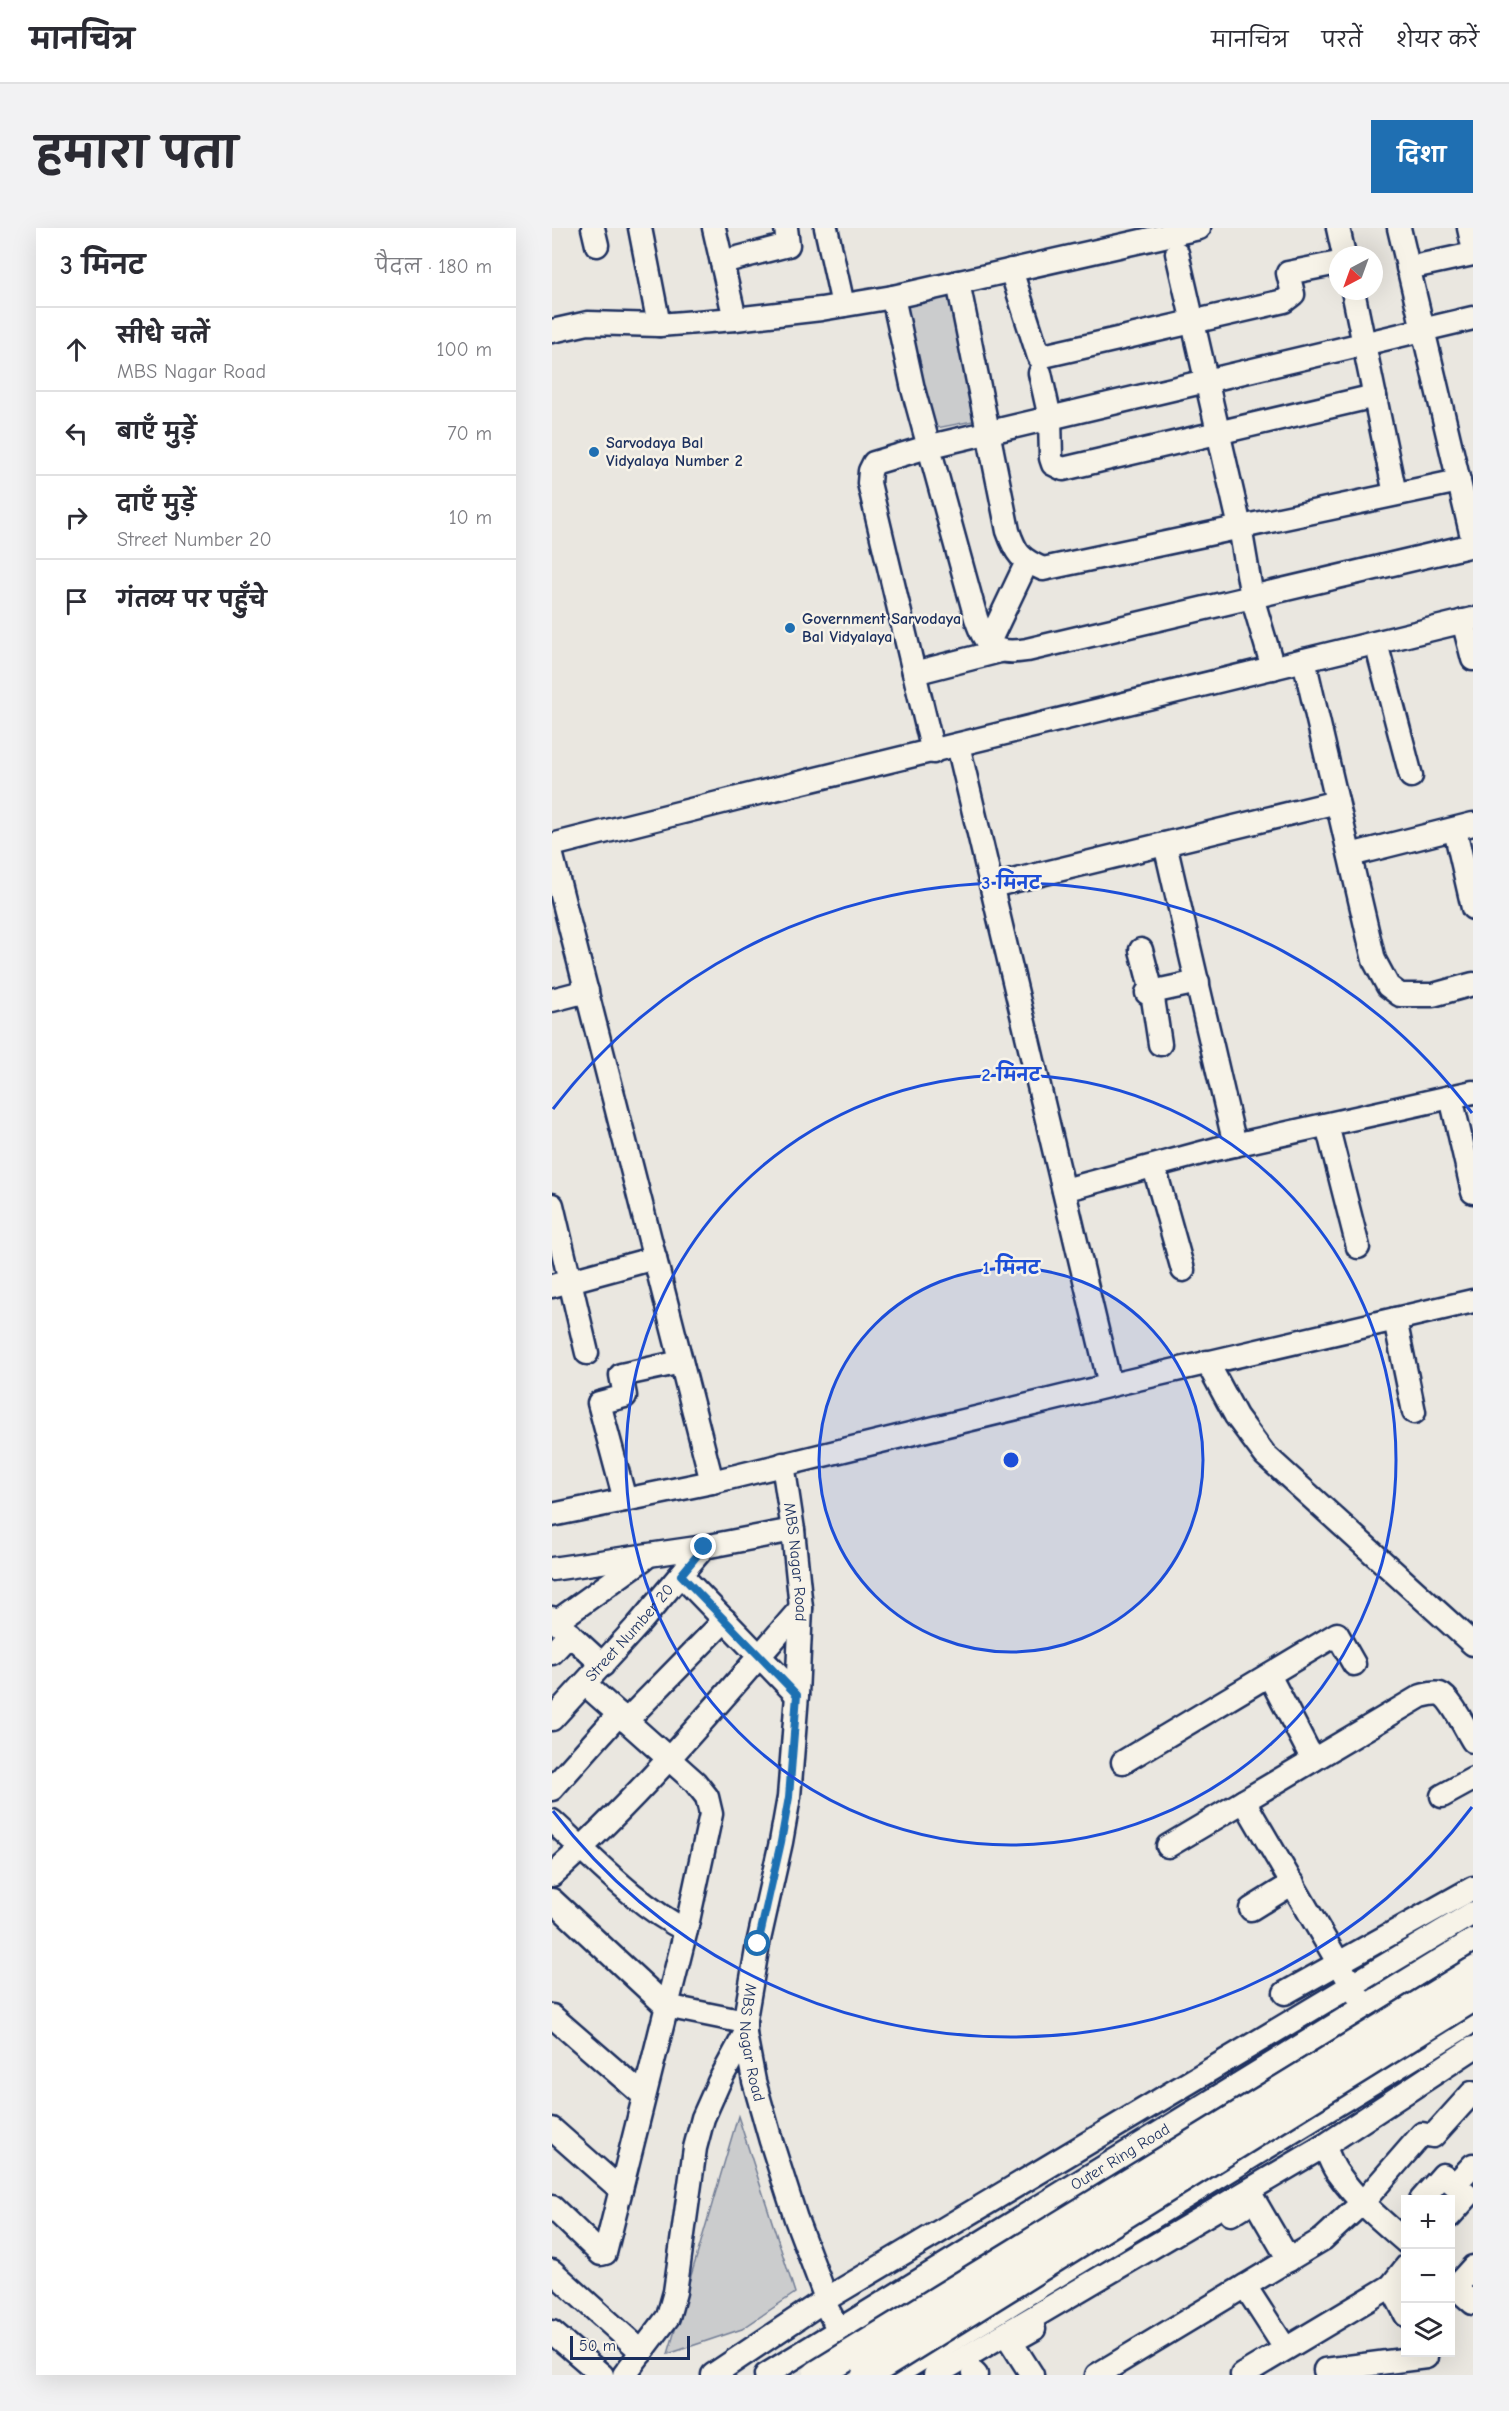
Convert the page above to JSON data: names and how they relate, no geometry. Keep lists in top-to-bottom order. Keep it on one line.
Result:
{"streets":{"main road":["Outer Ring Road"],"street":["MBS Nagar Road","Street Number 20"]},"crossings":[["MBS Nagar Road","Outer Ring Road"]],"places":["Sarvodaya Bal Vidyalaya Number 2","Government Sarvodaya Bal Vidyalaya"],"scale_bar":"50 m","north":"bottom left","page":{"header":"मानचित्र","nav":["मानचित्र","परतें","शेयर करें"],"title":"हमारा पता","buttons":"दिशा","heading":["3 मिनट","पैदल · 180 m"],"list":[["सीधे चलें","MBS Nagar Road","100 m"],["बाएँ मुड़ें","70 m"],["दाएँ मुड़ें","Street Number 20","10 m"],"गंतव्य पर पहुँचे"],"map_buttons":["+","−"],"scale":"50 m"},"rings":["3 मिनट","2 मिनट","1 मिनट"]}
